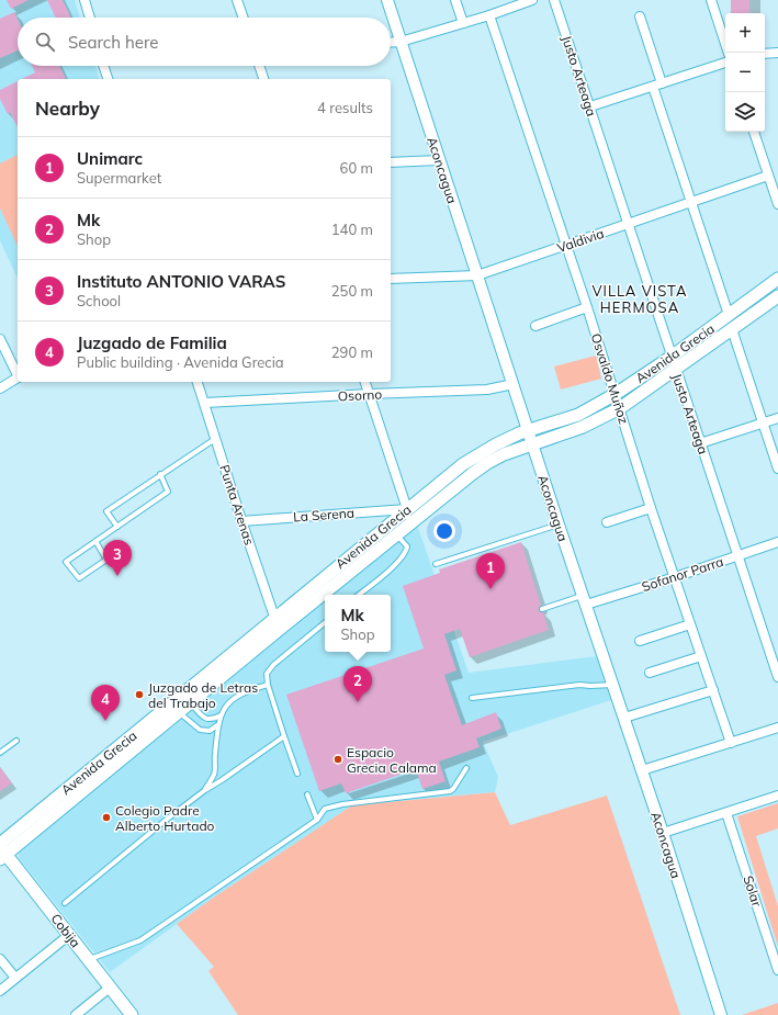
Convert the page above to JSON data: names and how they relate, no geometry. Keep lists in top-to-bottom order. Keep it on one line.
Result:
{"streets":{"main road":["Avenida Grecia","Cobija"],"street":["Justo Arteaga","Aconcagua","Valdivia","Osvaldo Muñoz","Osorno","Punta Arenas","La Serena","Sofanor Parra","Solar"]},"crossings":[["Justo Arteaga","Valdivia"],["Justo Arteaga","Avenida Grecia"],["Justo Arteaga","Sofanor Parra"],["Aconcagua","Valdivia"],["Aconcagua","Avenida Grecia"],["Aconcagua","Osorno"],["Aconcagua","Sofanor Parra"],["Valdivia","Osvaldo Muñoz"],["Avenida Grecia","Osvaldo Muñoz"],["Avenida Grecia","Punta Arenas"],["Avenida Grecia","La Serena"],["Avenida Grecia","Cobija"],["Osvaldo Muñoz","Sofanor Parra"],["Osorno","Punta Arenas"],["Punta Arenas","La Serena"]],"districts":["VILLA VISTA HERMOSA"],"places":["Juzgado de Letras del Trabajo","Espacio Grecia Calama","Colegio Padre Alberto Hurtado"],"page":{"map_buttons":["+","−"],"search":"Search here","heading":["Nearby","4 results"],"list":[{"mark":"1","name":"Unimarc","note":"Supermarket","value":"60 m"},{"mark":"2","name":"Mk","note":"Shop","value":"140 m"},{"mark":"3","name":"Instituto ANTONIO VARAS","note":"School","value":"250 m"},{"mark":"4","name":"Juzgado de Familia","note":"Public building · Avenida Grecia","value":"290 m"}],"pins":["3","1","2","4"],"popup":["Mk","Shop"]}}
